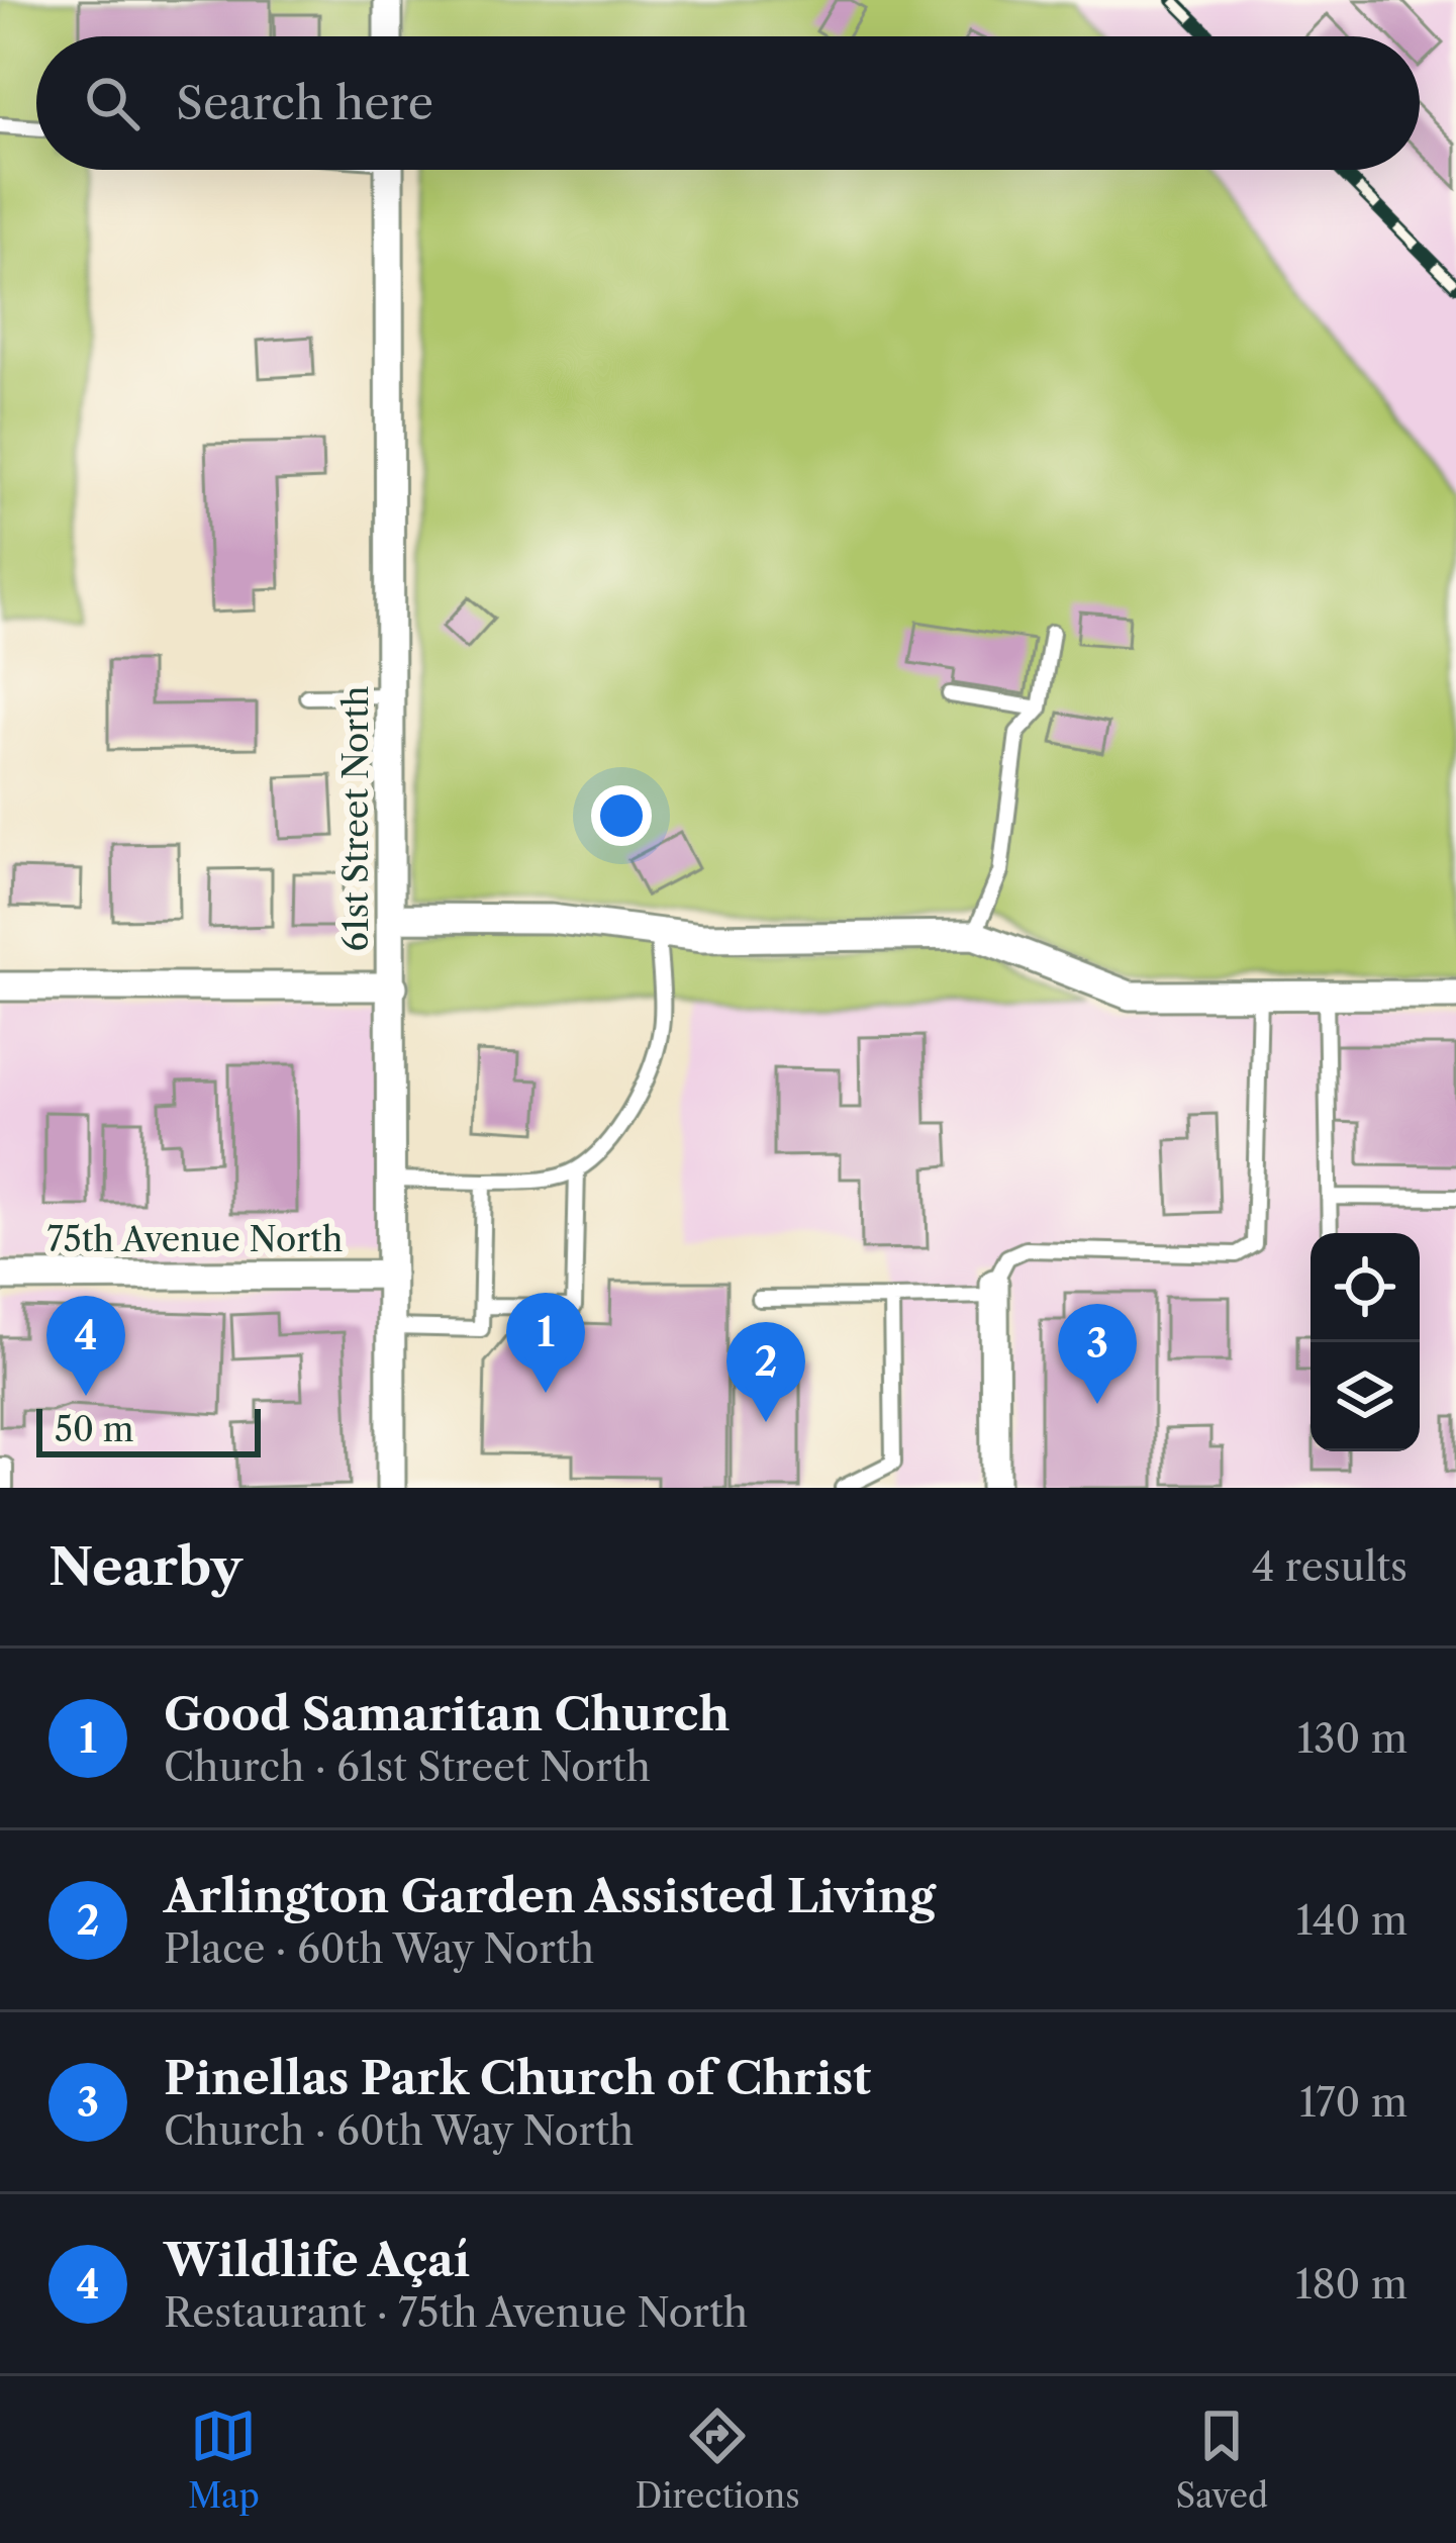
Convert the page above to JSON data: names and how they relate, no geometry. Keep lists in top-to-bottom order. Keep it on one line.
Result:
{"streets":{"street":["61st Street North","75th Avenue North"]},"crossings":[["61st Street North","75th Avenue North"]],"scale_bar":"50 m","page":{"search":"Search here","pins":["1","4","3","2"],"scale":"50 m","heading":["Nearby","4 results"],"list":[{"mark":"1","name":"Good Samaritan Church","note":"Church · 61st Street North","value":"130 m"},{"mark":"2","name":"Arlington Garden Assisted Living","note":"Place · 60th Way North","value":"140 m"},{"mark":"3","name":"Pinellas Park Church of Christ","note":"Church · 60th Way North","value":"170 m"},{"mark":"4","name":"Wildlife Açaí","note":"Restaurant · 75th Avenue North","value":"180 m"}],"nav":["Map","Directions","Saved"]}}
